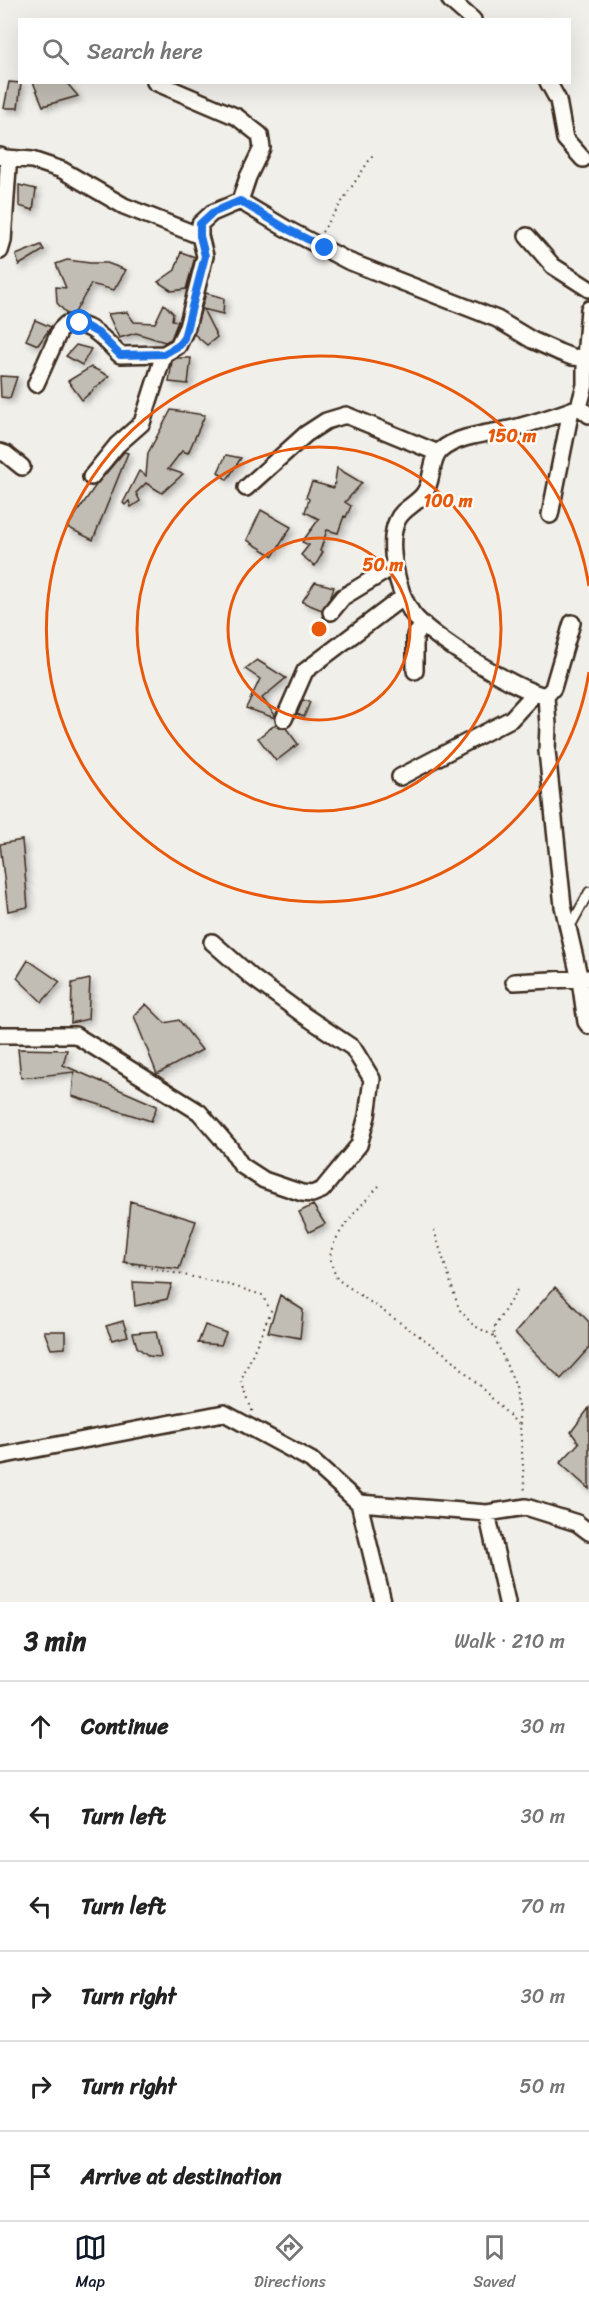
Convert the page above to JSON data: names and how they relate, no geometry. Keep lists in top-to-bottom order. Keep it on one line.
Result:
{"page":{"search":"Search here","heading":["3 min","Walk · 210 m"],"list":[["Continue","30 m"],["Turn left","30 m"],["Turn left","70 m"],["Turn right","30 m"],["Turn right","50 m"],"Arrive at destination"],"nav":["Map","Directions","Saved"]},"rings":["150 m","100 m","50 m"]}
